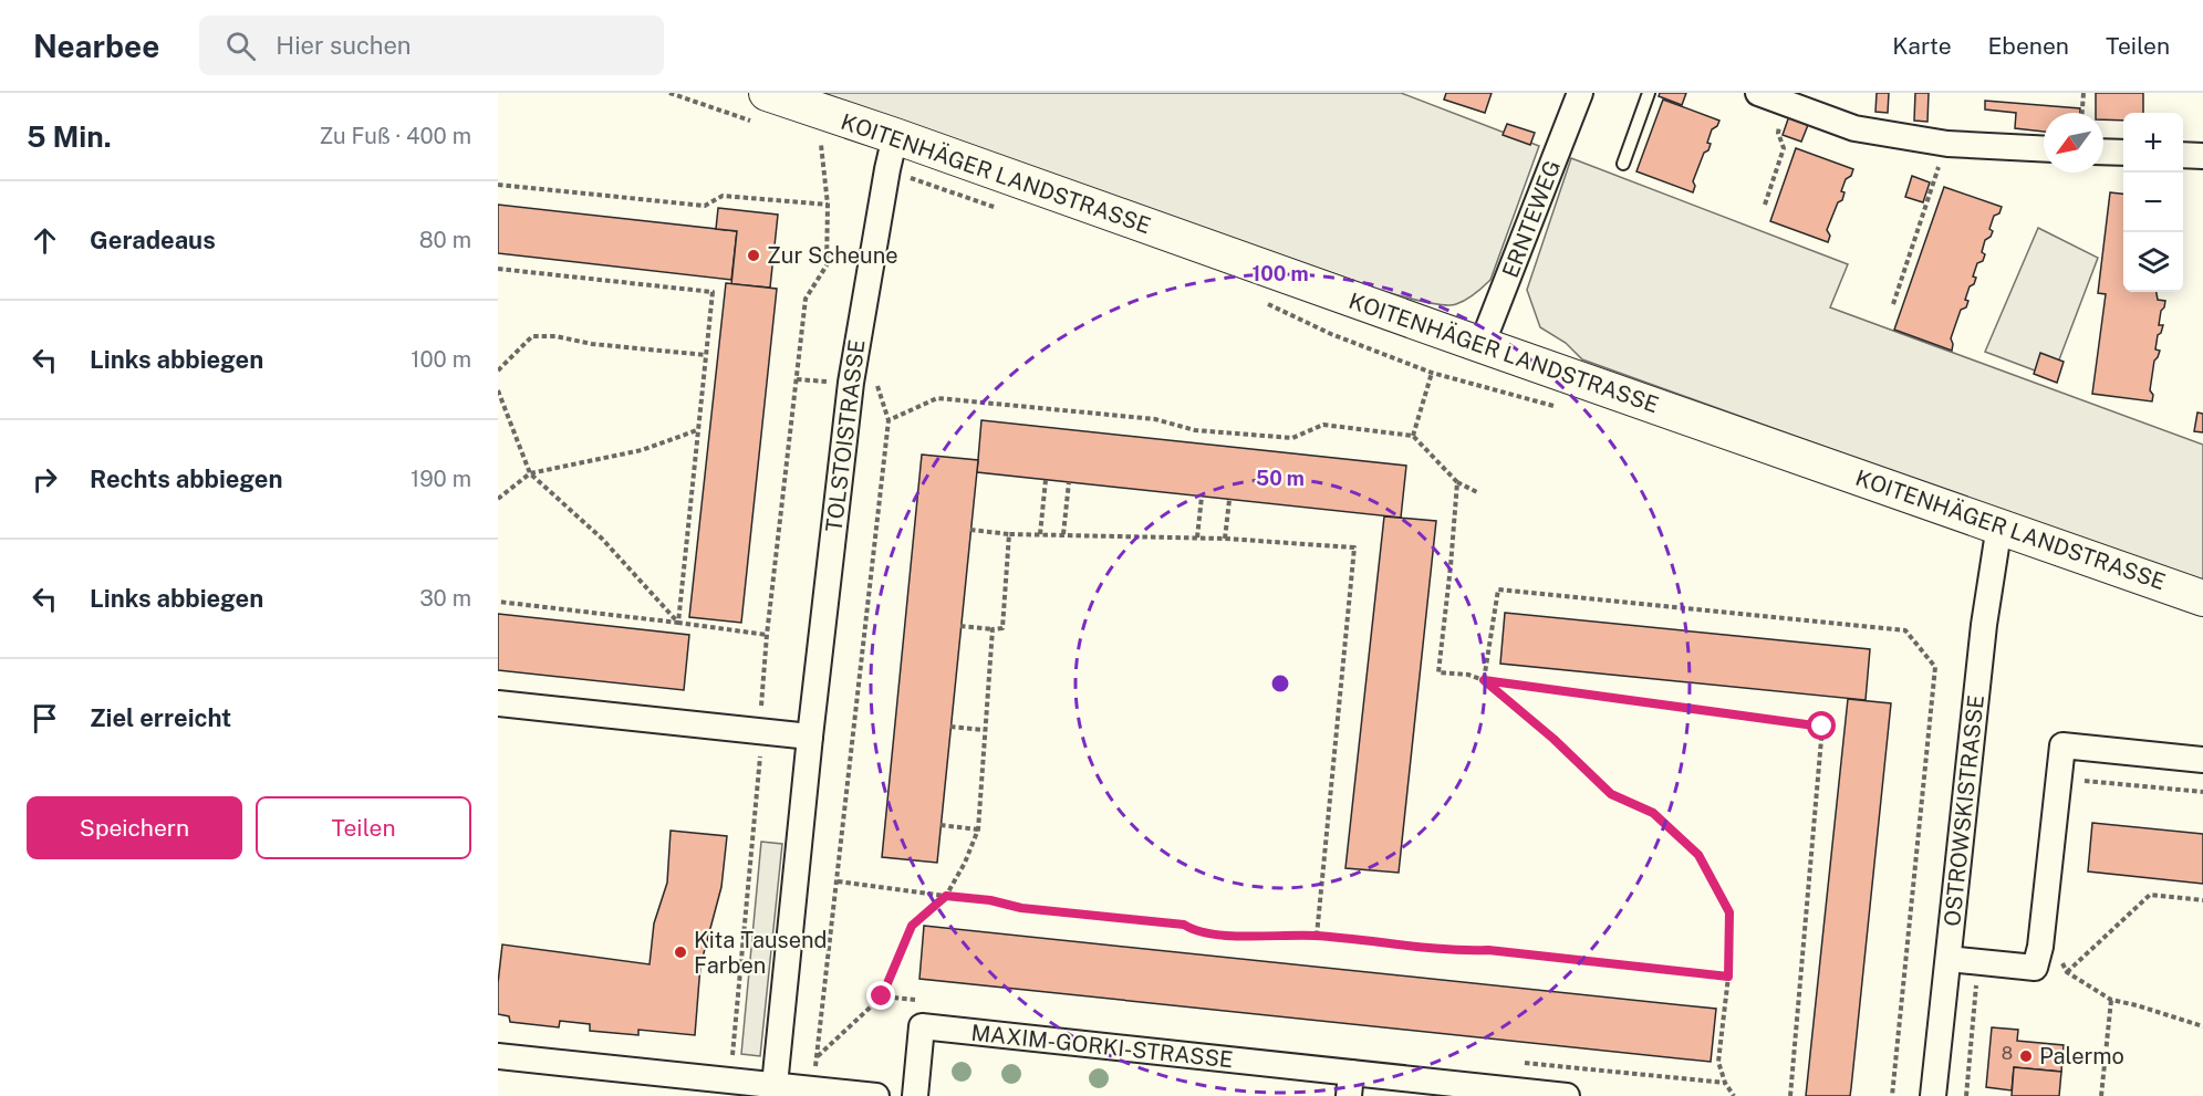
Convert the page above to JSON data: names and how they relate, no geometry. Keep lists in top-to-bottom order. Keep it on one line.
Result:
{"streets":{"main road":["KOITENHÄGER LANDSTRASSE"],"street":["ERNTEWEG","TOLSTOISTRASSE","OSTROWSKISTRASSE","MAXIM-GORKI-STRASSE"]},"crossings":[["KOITENHÄGER LANDSTRASSE","ERNTEWEG"],["KOITENHÄGER LANDSTRASSE","TOLSTOISTRASSE"],["KOITENHÄGER LANDSTRASSE","OSTROWSKISTRASSE"]],"places":["Zur Scheune","Kita Tausend Farben","Palermo"],"house_numbers":["8"],"north":"bottom left","page":{"header":"Nearbee","search":"Hier suchen","nav":["Karte","Ebenen","Teilen"],"heading":["5 Min.","Zu Fuß · 400 m"],"map_buttons":["+","−"],"list":[["Geradeaus","80 m"],["Links abbiegen","100 m"],["Rechts abbiegen","190 m"],["Links abbiegen","30 m"],"Ziel erreicht"],"buttons":["Speichern","Teilen"]},"rings":["100 m","50 m"]}
